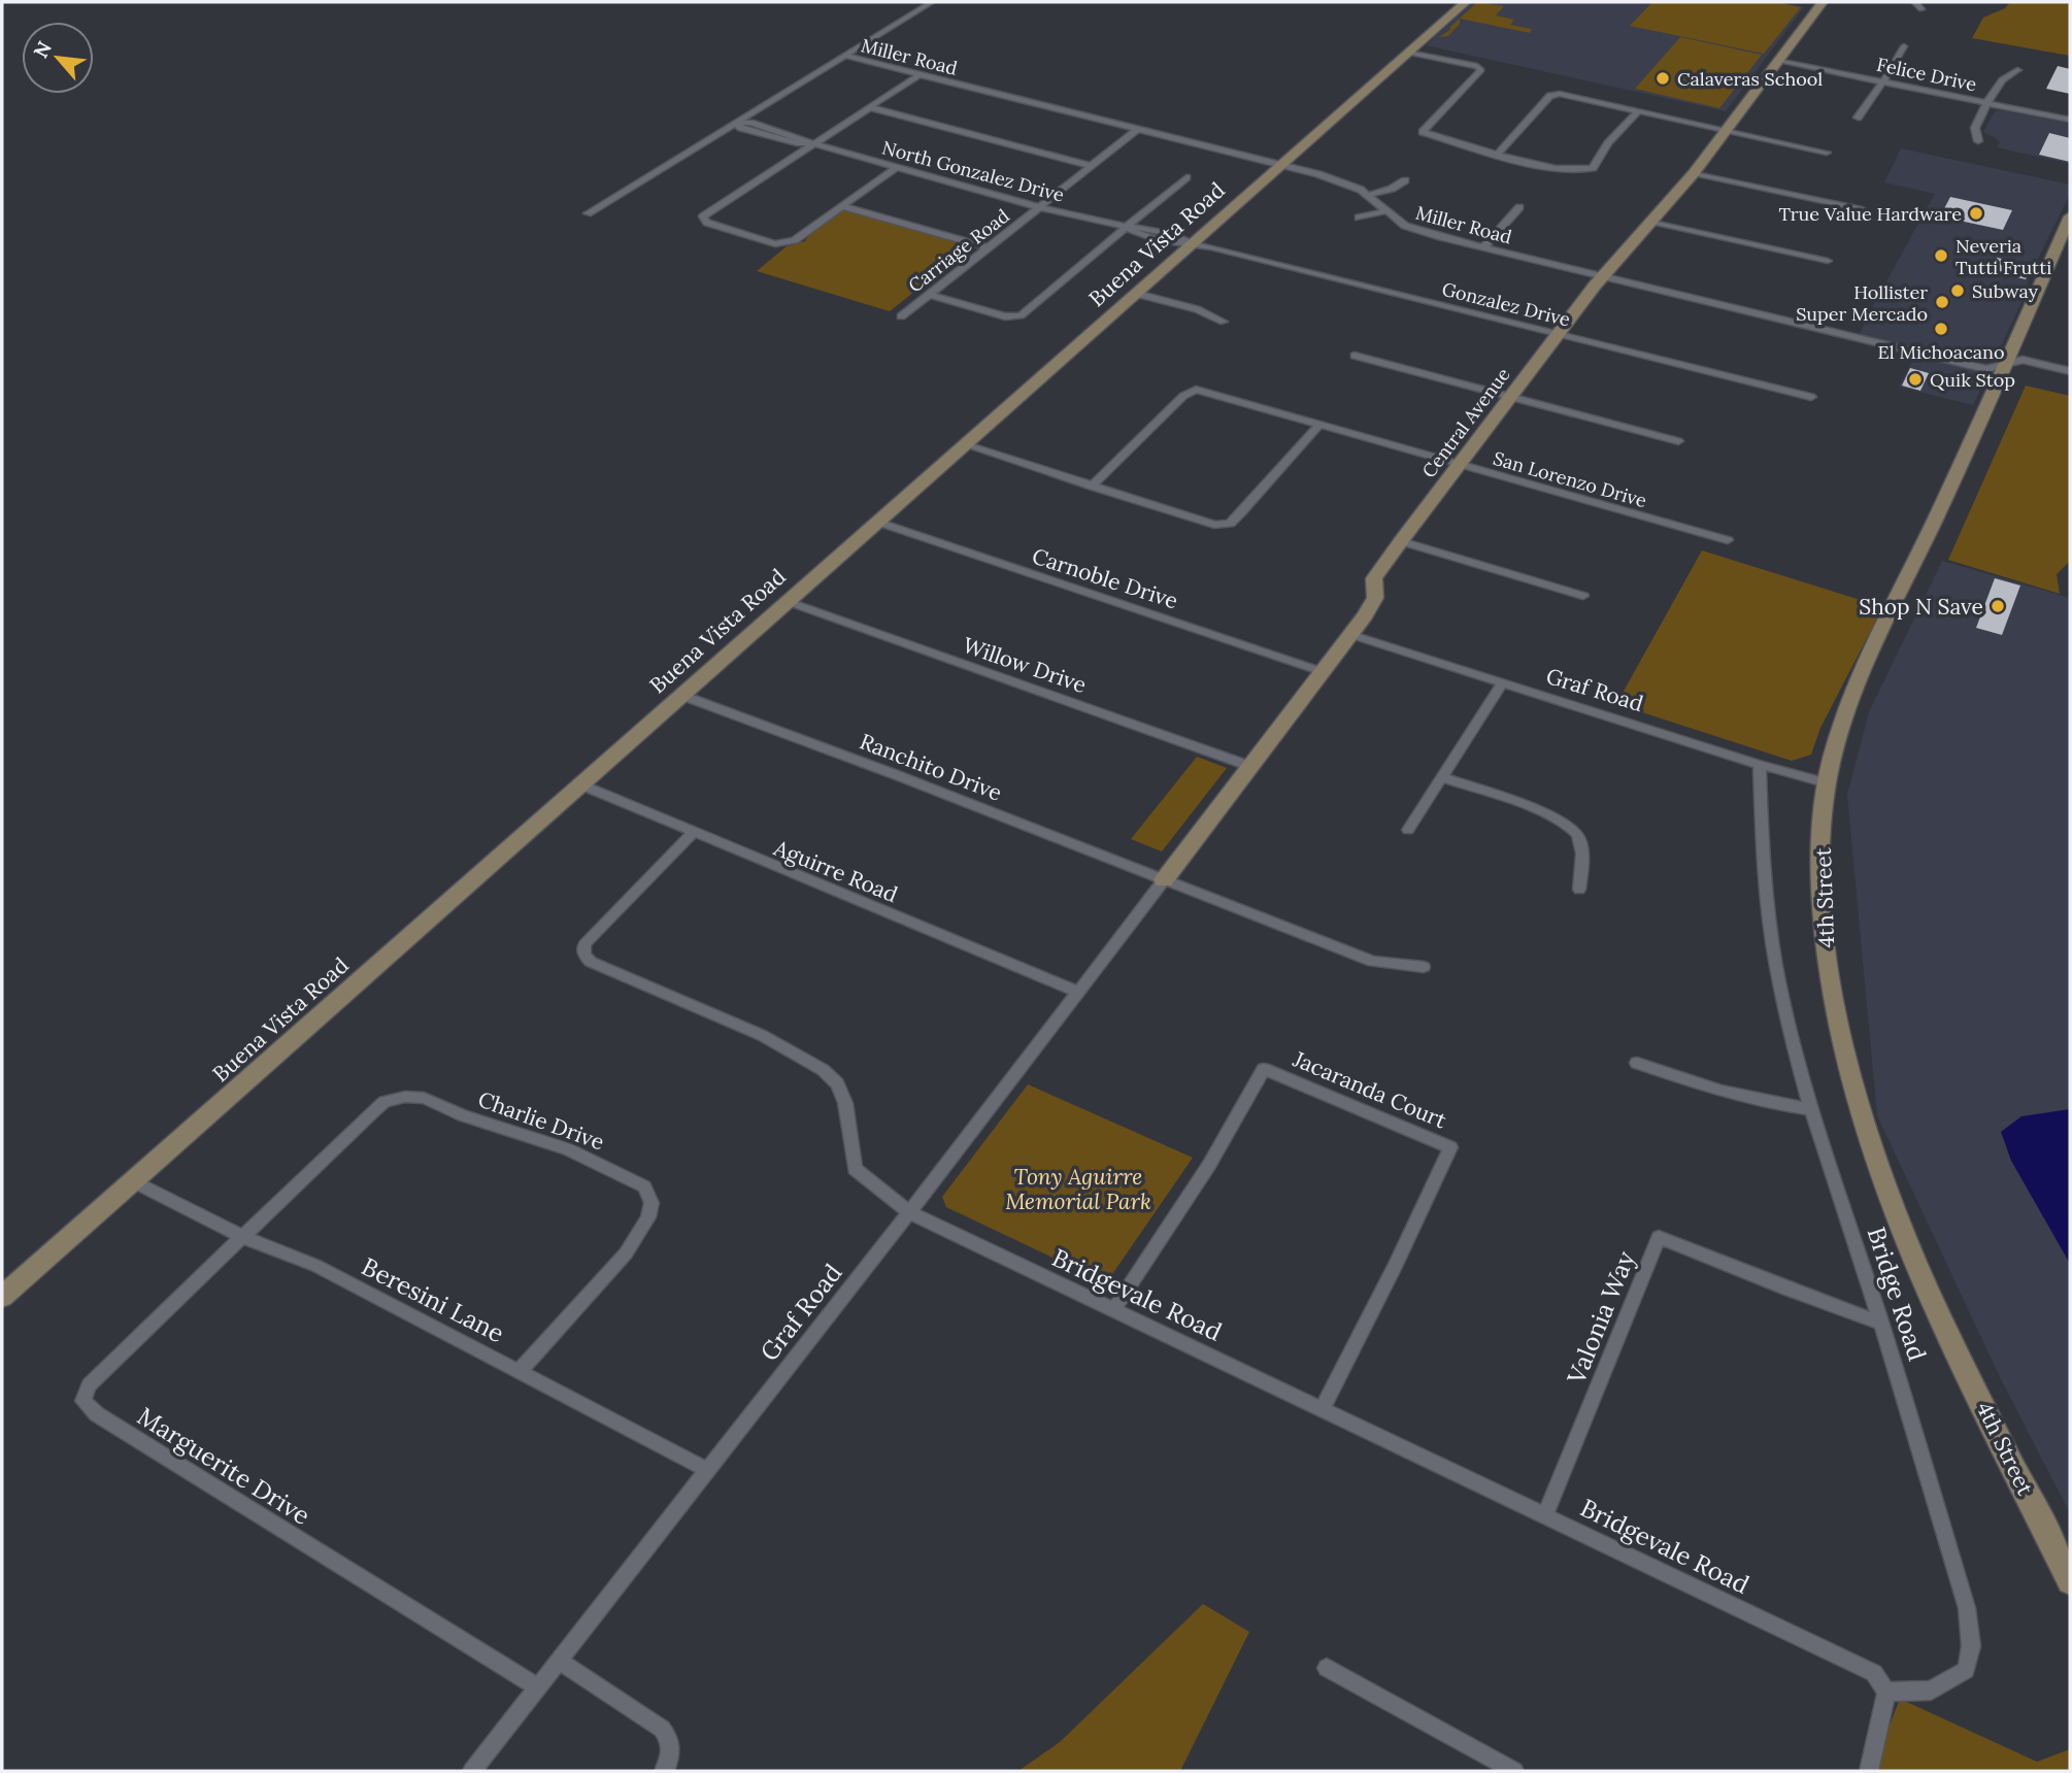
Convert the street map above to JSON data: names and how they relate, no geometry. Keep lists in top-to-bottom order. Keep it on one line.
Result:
{"streets":{"street":["Miller Road","Felice Drive","North Gonzalez Drive","Buena Vista Road","Carriage Road","Gonzalez Drive","Central Avenue","San Lorenzo Drive","Carnoble Drive","Willow Drive","Graf Road","Ranchito Drive","Aguirre Road","4th Street","Jacaranda Court","Charlie Drive","Bridge Road","Bridgevale Road","Beresini Lane","Valonia Way","Marguerite Drive"]},"crossings":[["Miller Road","Buena Vista Road"],["Miller Road","Carriage Road"],["Miller Road","Central Avenue"],["Miller Road","4th Street"],["Felice Drive","Central Avenue"],["North Gonzalez Drive","Buena Vista Road"],["North Gonzalez Drive","Carriage Road"],["North Gonzalez Drive","Gonzalez Drive"],["Buena Vista Road","Gonzalez Drive"],["Buena Vista Road","Carnoble Drive"],["Buena Vista Road","Willow Drive"],["Buena Vista Road","Ranchito Drive"],["Buena Vista Road","Aguirre Road"],["Buena Vista Road","Beresini Lane"],["Gonzalez Drive","Central Avenue"],["Central Avenue","San Lorenzo Drive"],["Central Avenue","Carnoble Drive"],["Central Avenue","Willow Drive"],["Central Avenue","Graf Road"],["Central Avenue","Ranchito Drive"],["Graf Road","Ranchito Drive"],["Graf Road","Aguirre Road"],["Graf Road","4th Street"],["Graf Road","Bridge Road"],["Graf Road","Bridgevale Road"],["Graf Road","Beresini Lane"],["Graf Road","Marguerite Drive"],["Aguirre Road","Bridgevale Road"],["Jacaranda Court","Bridgevale Road"],["Charlie Drive","Beresini Lane"],["Charlie Drive","Marguerite Drive"],["Bridge Road","Bridgevale Road"],["Bridge Road","Valonia Way"],["Bridgevale Road","Valonia Way"],["Beresini Lane","Marguerite Drive"]],"parks":["Tony Aguirre Memorial Park"],"places":["Calaveras School","True Value Hardware","Neveria Tutti Frutti","Subway","Hollister Super Mercado","El Michoacano","Quik Stop","Shop N Save"],"north":"top left"}
